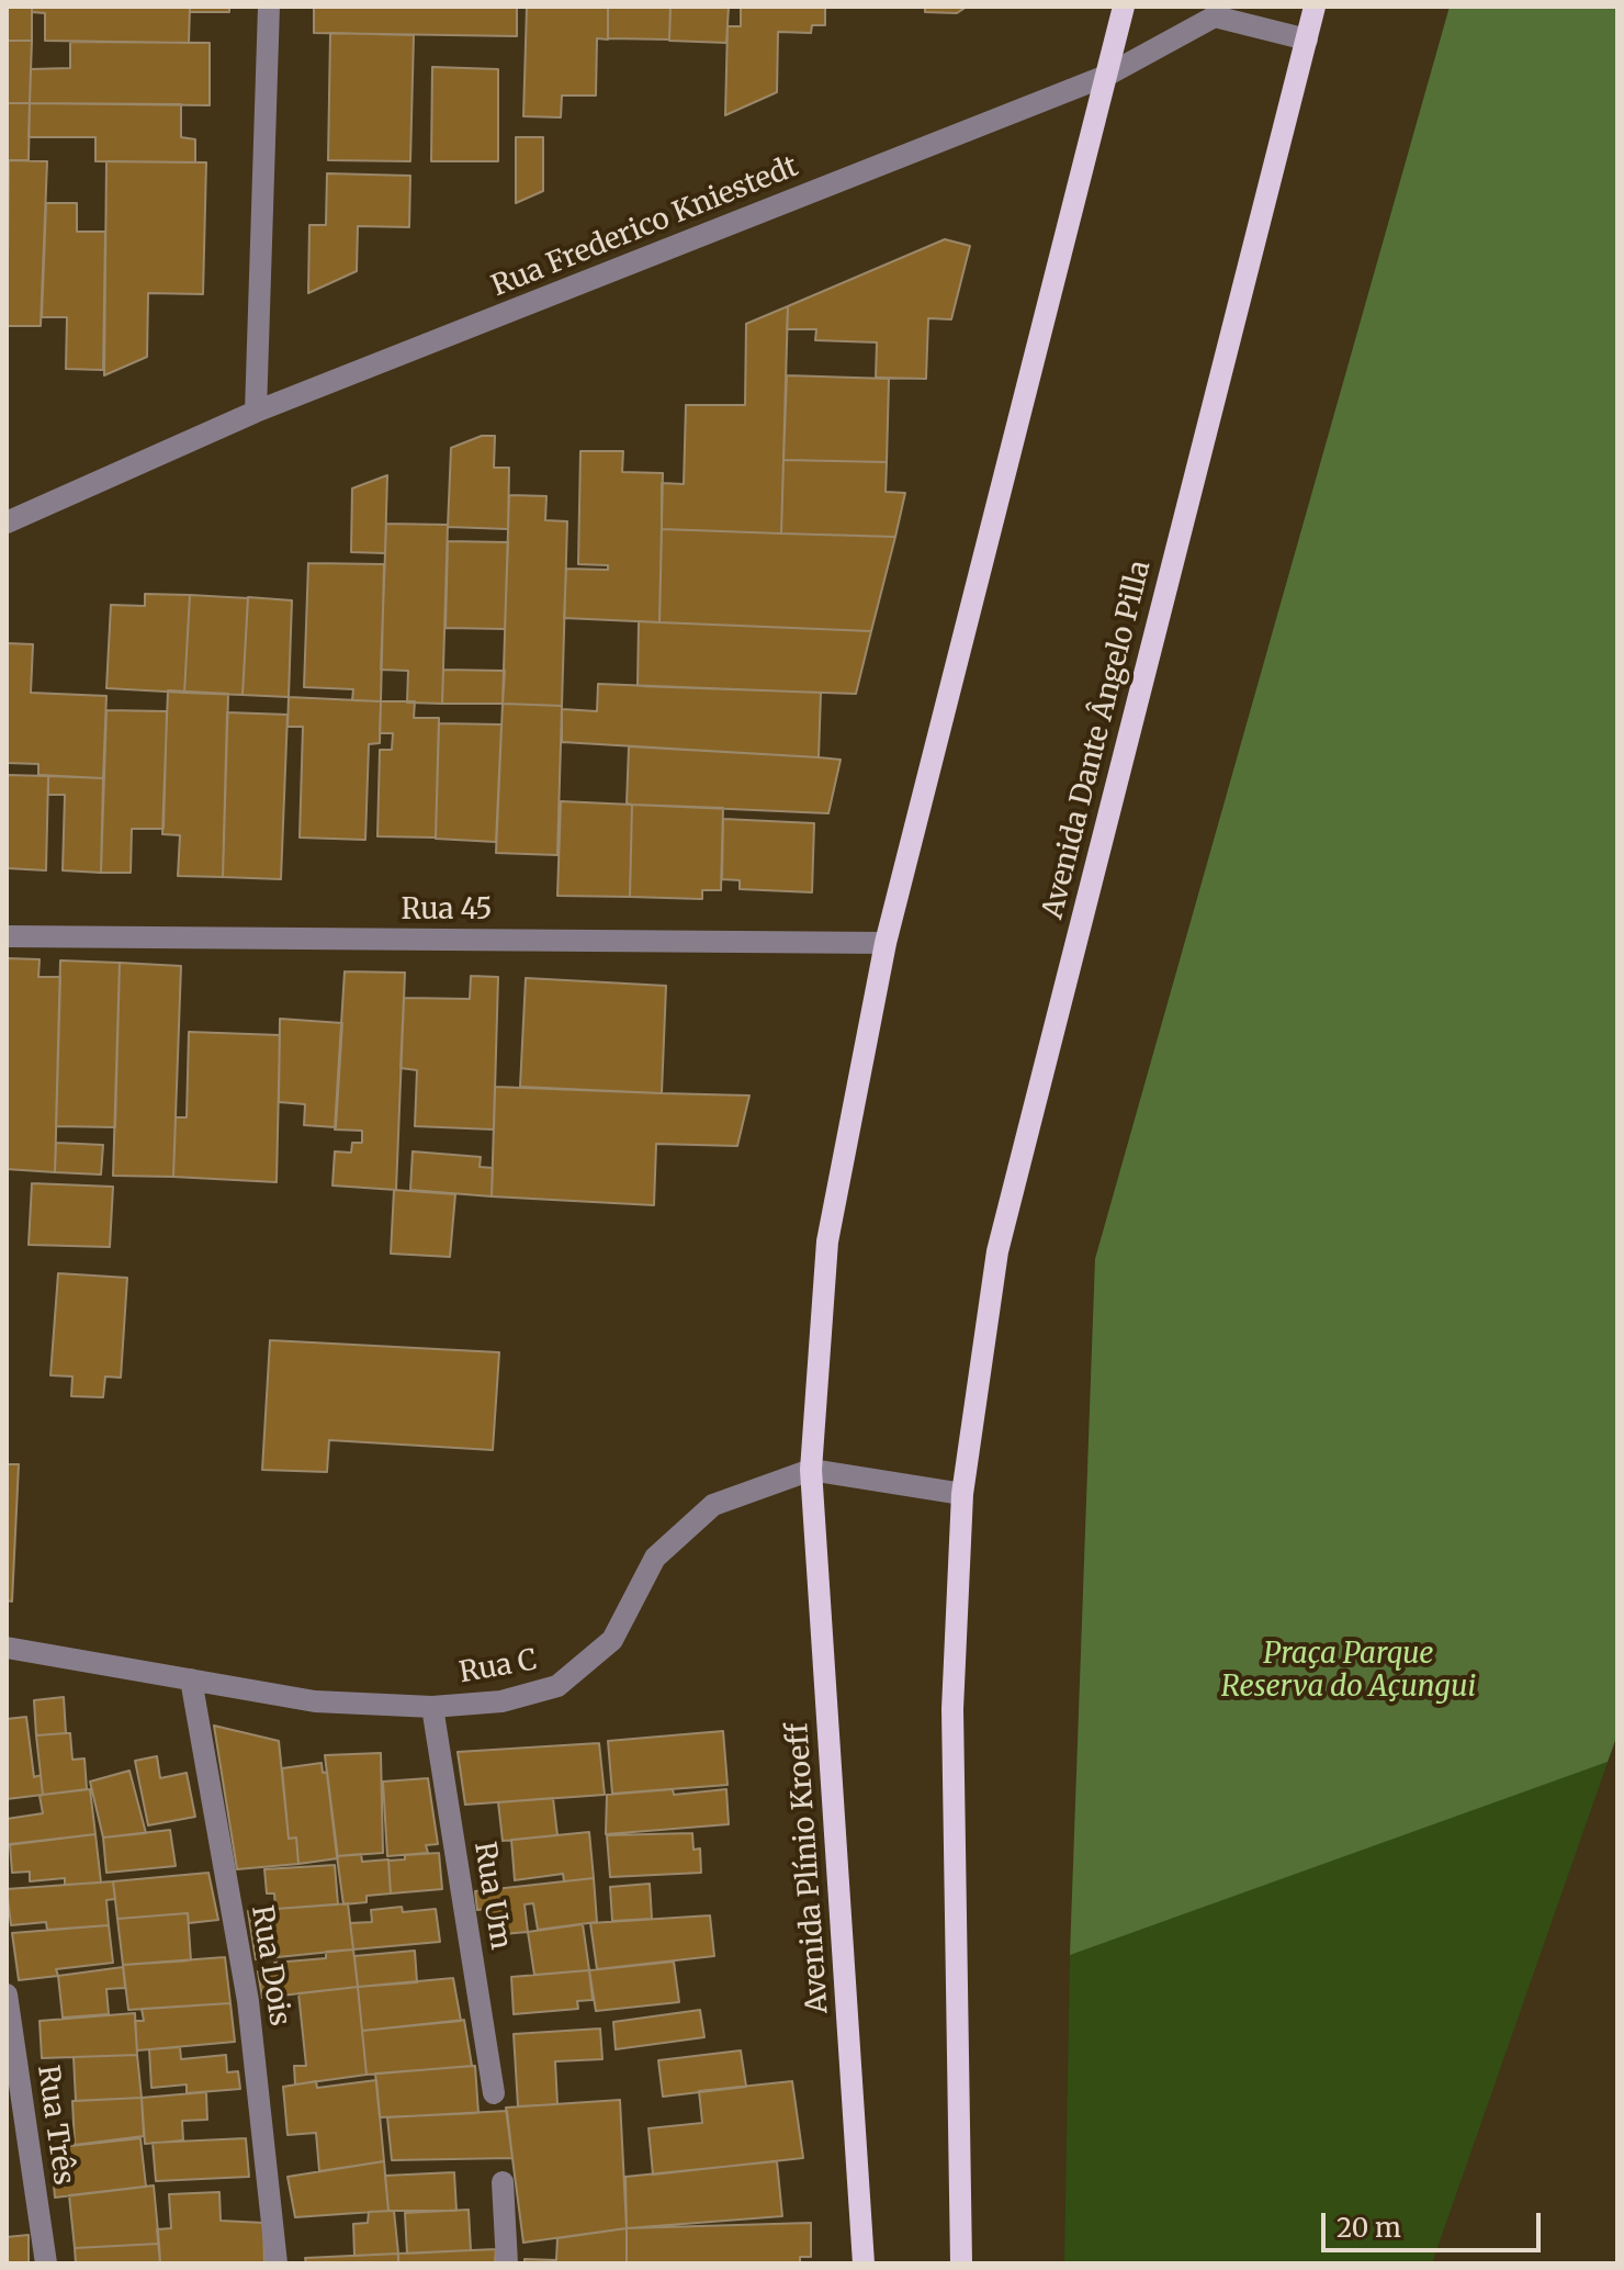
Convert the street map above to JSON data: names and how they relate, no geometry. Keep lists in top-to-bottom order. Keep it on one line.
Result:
{"streets":{"main road":["Avenida Dante Ângelo Pilla","Avenida Plínio Kroeff"],"street":["Rua Frederico Kniestedt","Rua 45","Rua C","Rua Um","Rua Dois","Rua Três"]},"crossings":[["Rua Frederico Kniestedt","Avenida Dante Ângelo Pilla"],["Avenida Dante Ângelo Pilla","Rua C"],["Rua C","Avenida Plínio Kroeff"],["Rua C","Rua Um"],["Rua C","Rua Dois"]],"parks":["Praça Parque Reserva do Açungui"],"scale_bar":"20 m"}
